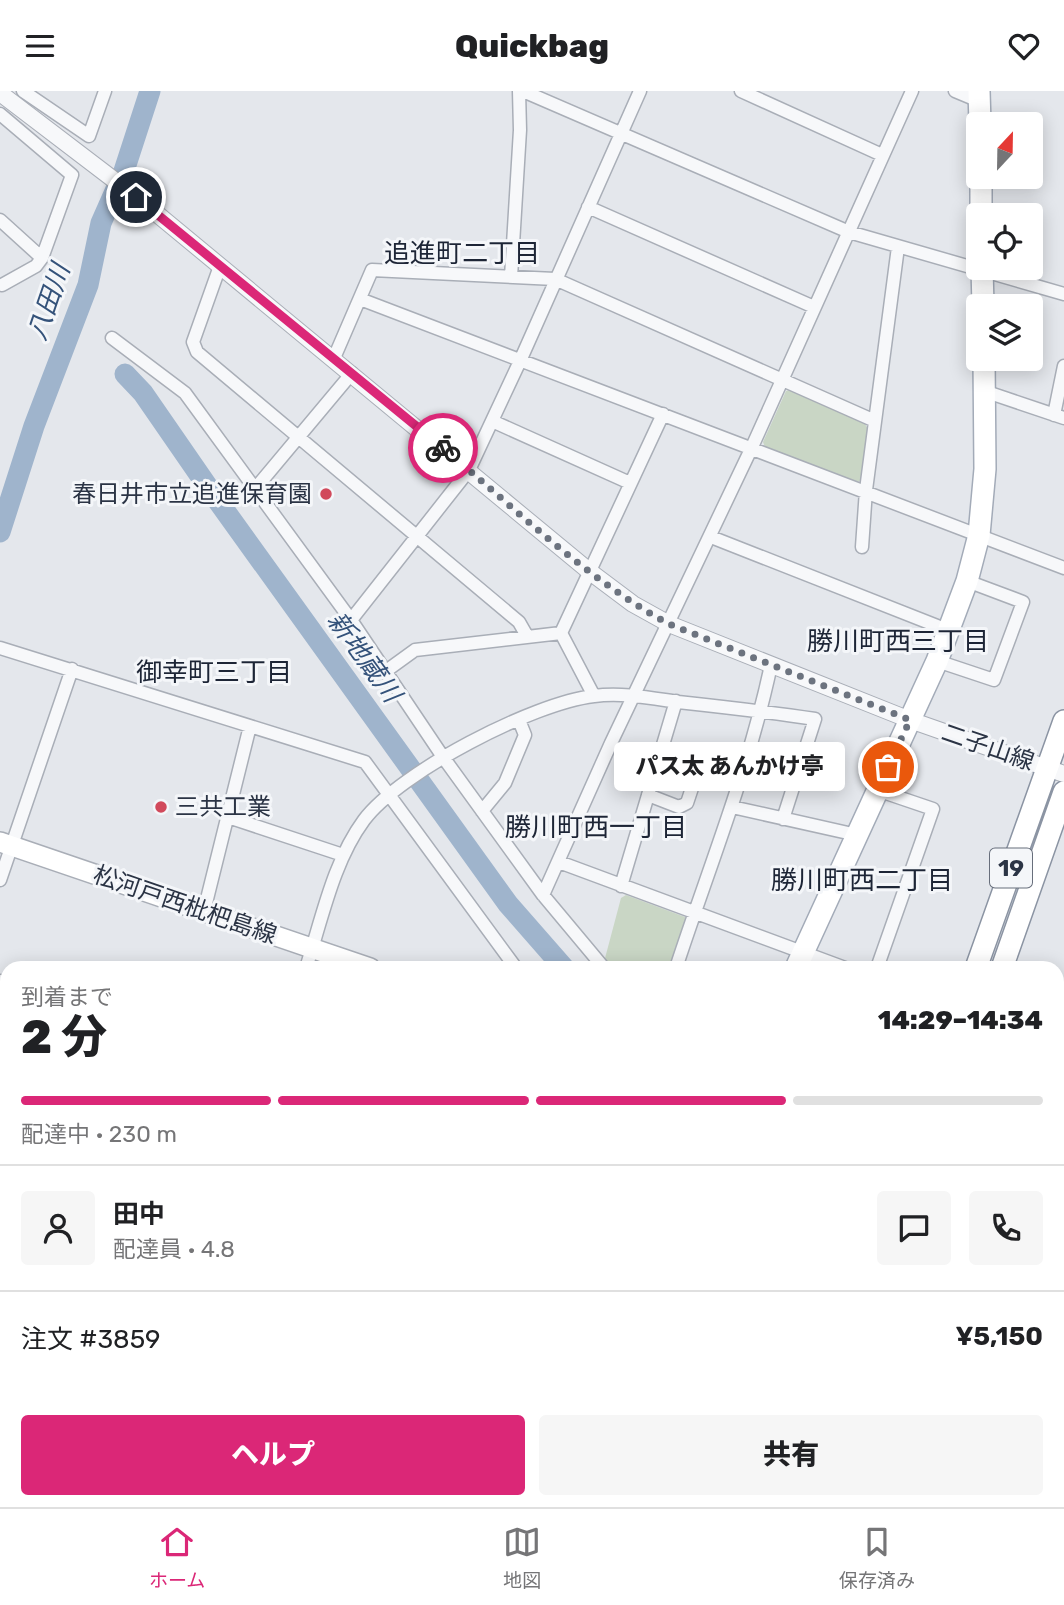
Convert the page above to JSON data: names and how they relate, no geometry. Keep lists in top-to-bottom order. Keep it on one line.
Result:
{"streets":{"main road":["19","松河戸西枇杷島線"],"street":["二子山線"]},"crossings":[["二子山線","19"]],"districts":["追進町二丁目","勝川町西三丁目","御幸町三丁目","勝川町西一丁目","勝川町西二丁目"],"water":["八田川","新地蔵川"],"places":["春日井市立追進保育園","パス太 あんかけ亭","三共工業"],"north":"top","page":{"header":"Quickbag","bubble":"パス太 あんかけ亭","heading":["2 分","到着まで","14:29–14:34"],"panel":["田中","配達員 · 4.8","注文 #3859","¥5,150"],"bar":"配達中 · 230 m","buttons":["ヘルプ","共有"],"tabs":["ホーム","地図","保存済み"]}}
